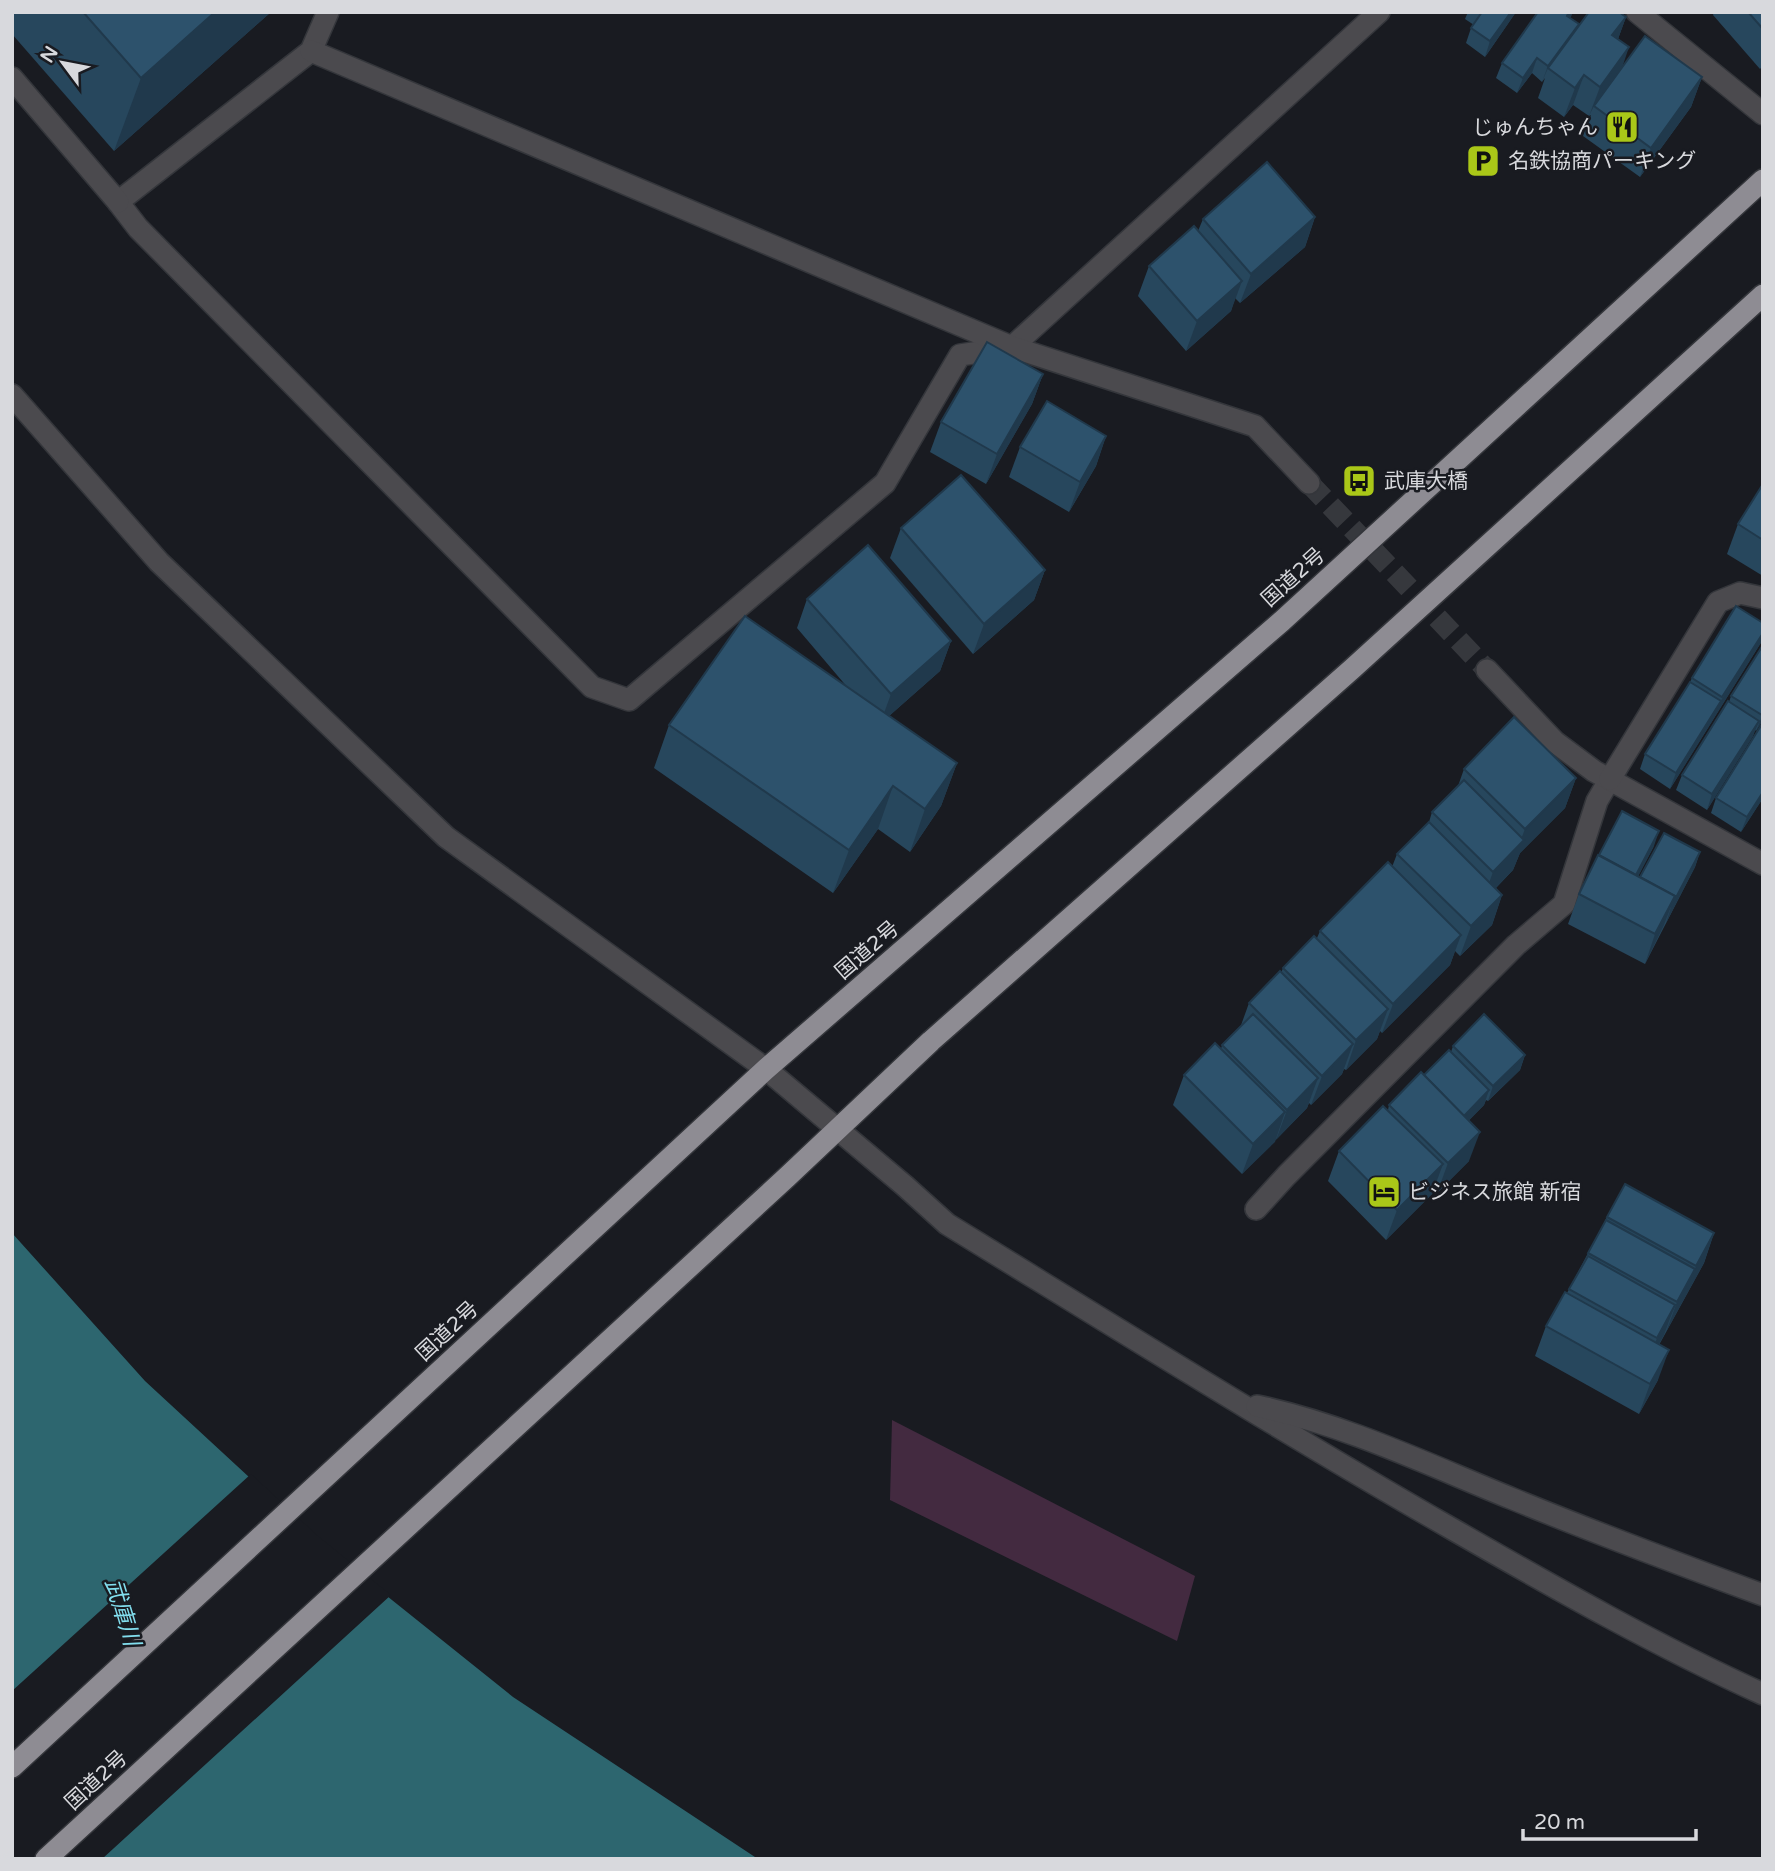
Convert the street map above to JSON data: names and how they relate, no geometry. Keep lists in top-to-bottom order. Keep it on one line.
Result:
{"streets":{"highway":["国道2号"]},"water":["武庫川"],"places":{"restaurant":["じゅんちゃん"],"parking":["名鉄協商パーキング"],"bus stop":["武庫大橋"],"hotel":["ビジネス旅館 新宿"]},"scale_bar":"20 m","north":"top left"}
